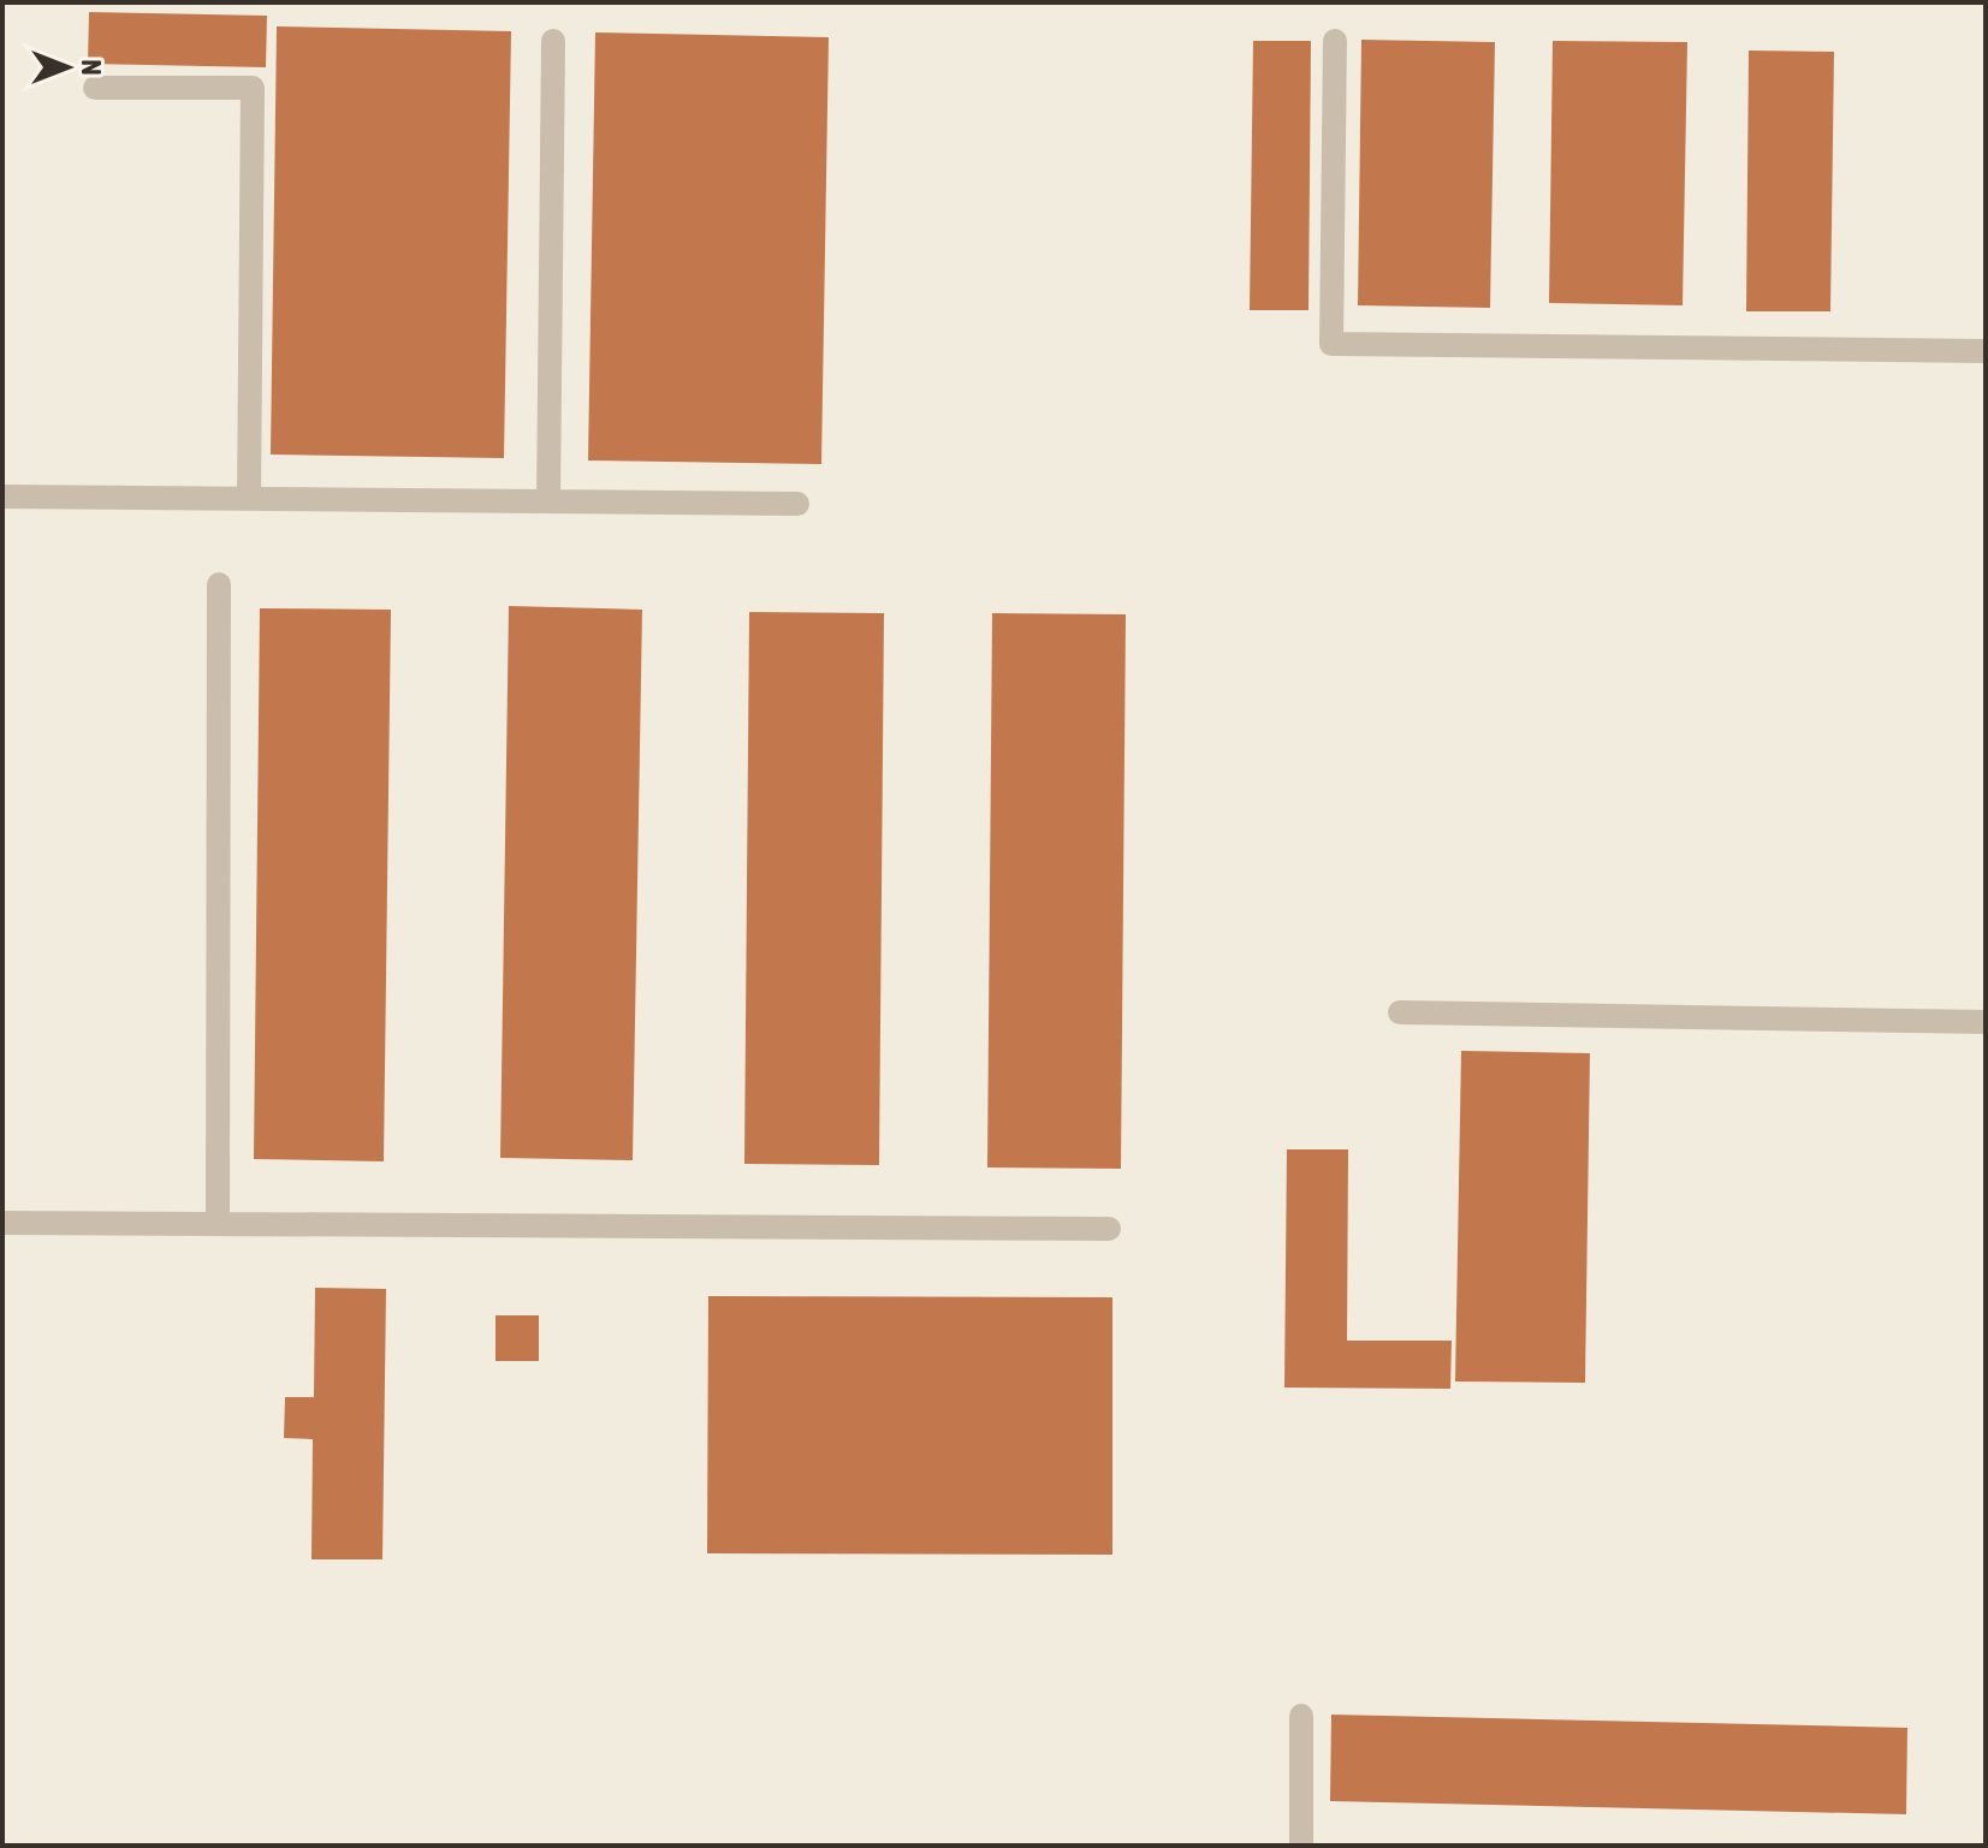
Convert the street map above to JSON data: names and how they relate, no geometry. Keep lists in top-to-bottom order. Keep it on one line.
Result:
{"north":"right"}
